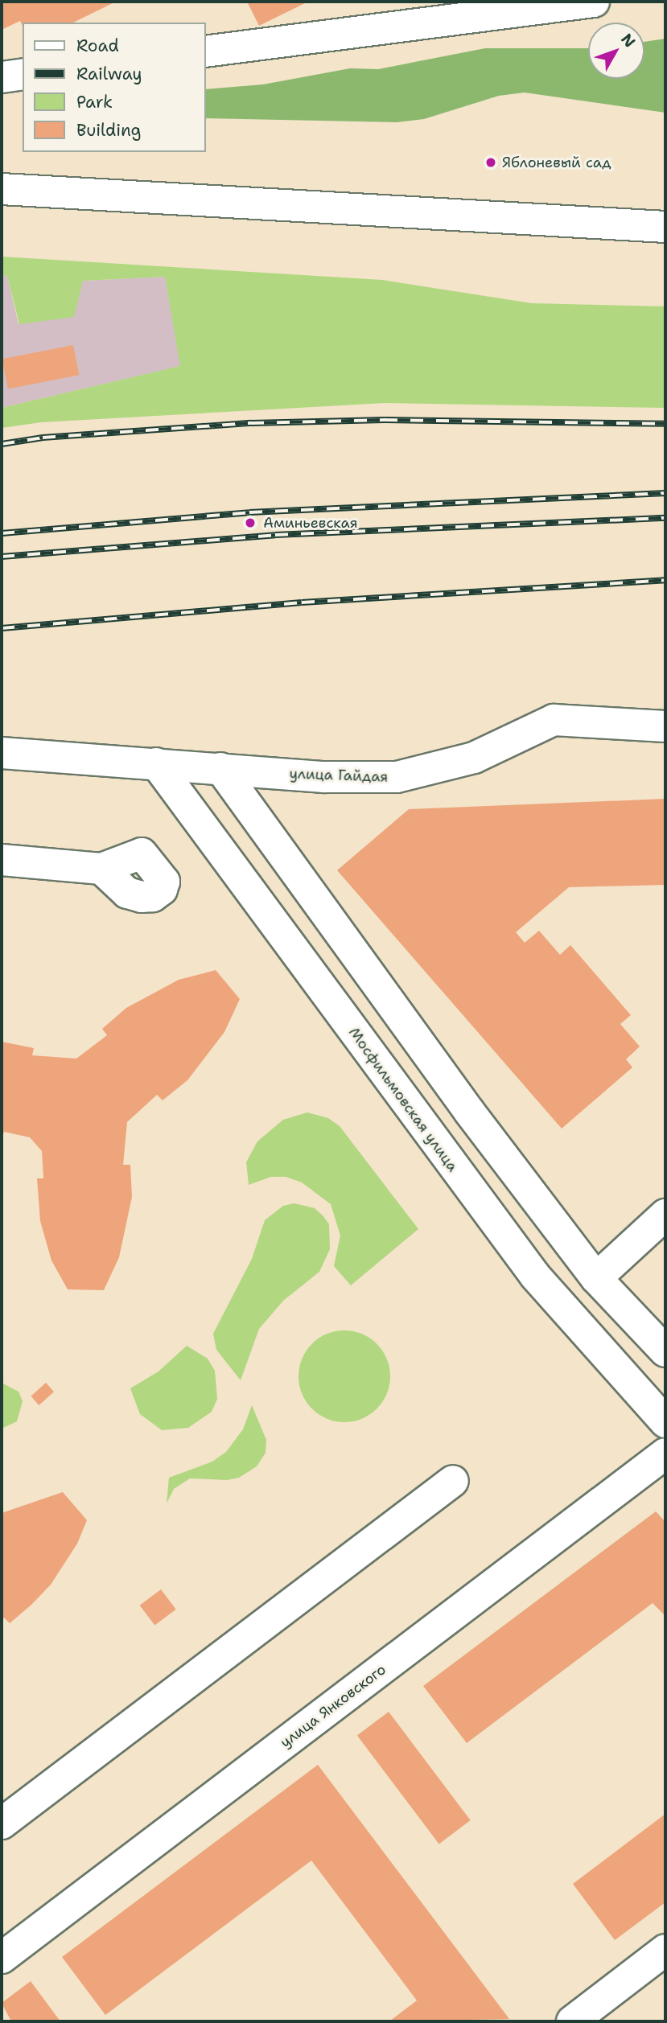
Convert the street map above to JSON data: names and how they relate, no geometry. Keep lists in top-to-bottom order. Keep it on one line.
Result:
{"streets":{"street":["улица Гайдая","Мосфильмовская улица","улица Янковского"]},"crossings":[["улица Гайдая","Мосфильмовская улица"]],"places":["Яблоневый сад","Аминьевская"],"legend":["Road","Railway","Park","Building"],"north":"top right"}
